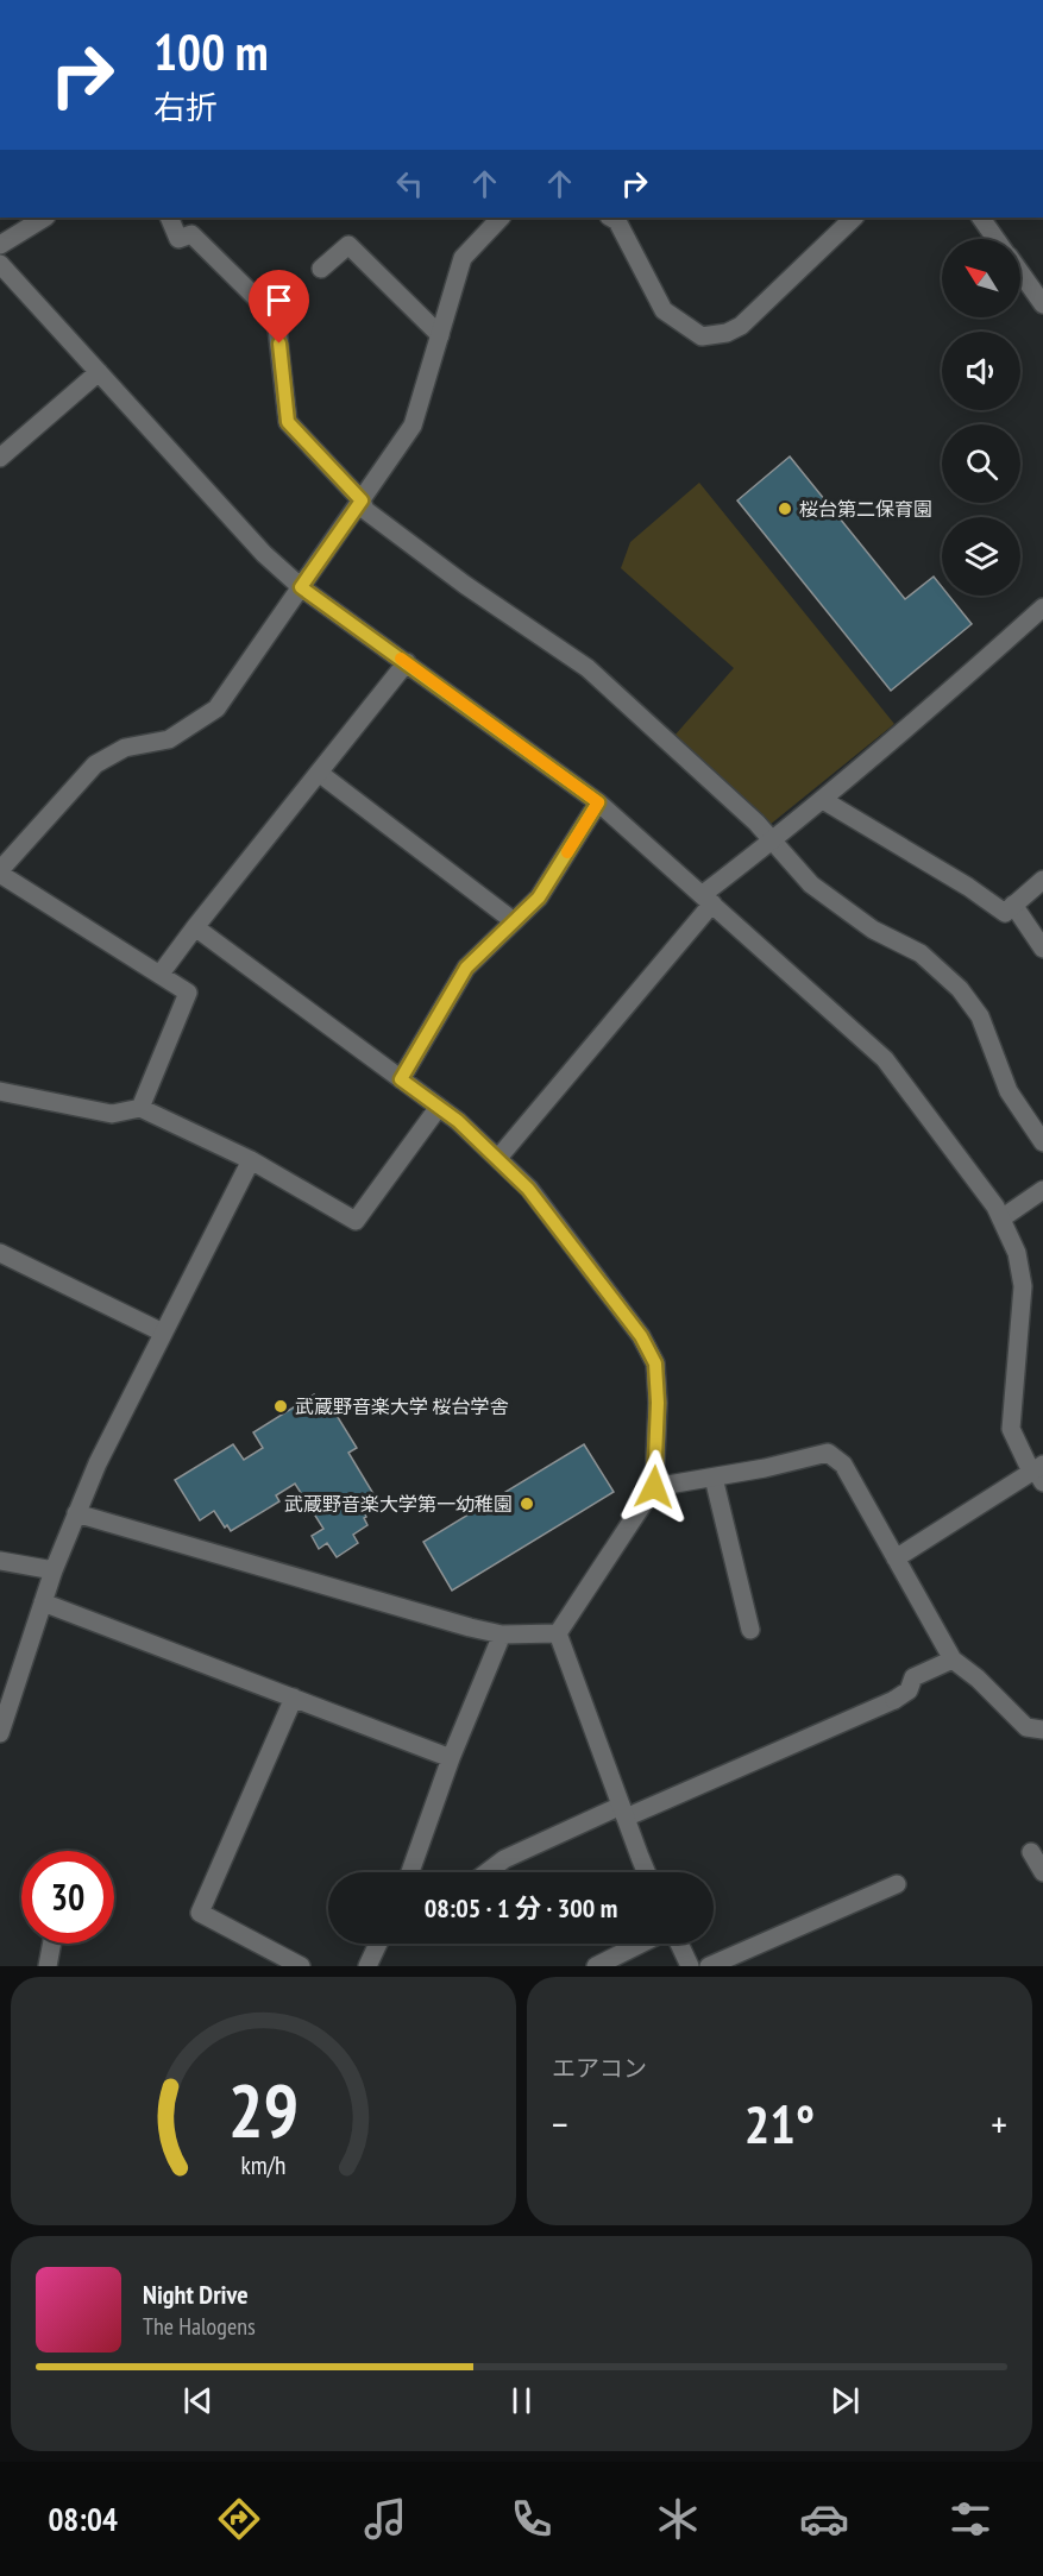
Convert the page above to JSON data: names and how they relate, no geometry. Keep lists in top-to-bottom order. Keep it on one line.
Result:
{"places":["桜台第二保育園","武蔵野音楽大学 桜台学舎","武蔵野音楽大学第一幼稚園"],"north":"top left","page":{"turn":["100 m","右折"],"limit":"30","trip":"08:05 · 1 分 · 300 m","tile":"エアコン","heat":["−","21°","+"],"song":["Night Drive","The Halogens"],"tabs":"08:04","gauge":["29","km/h"]}}
